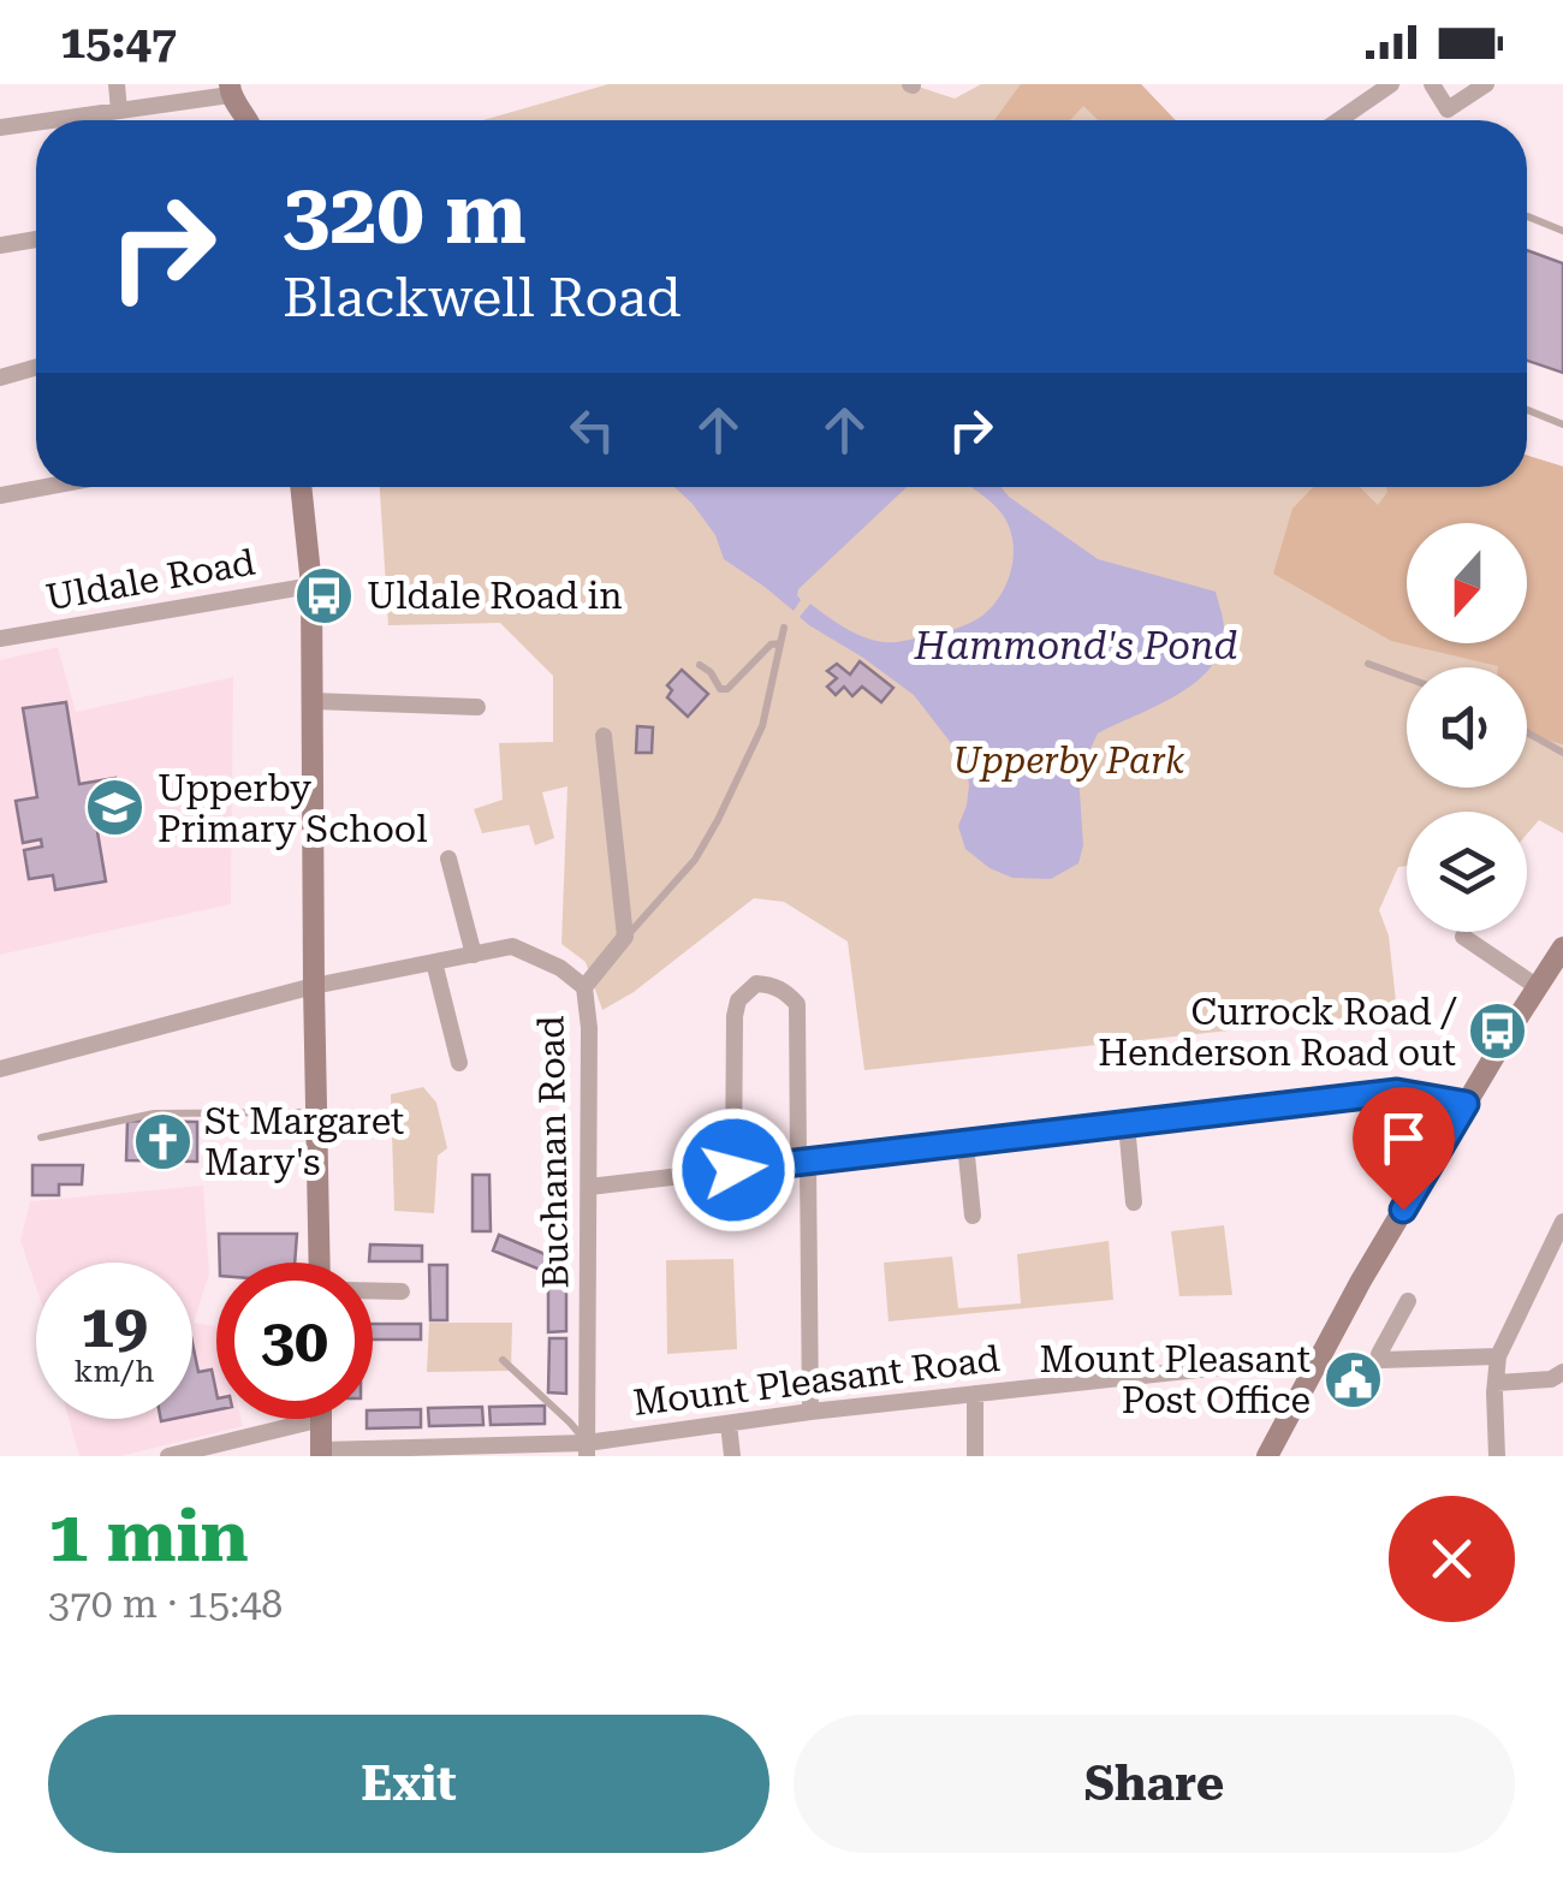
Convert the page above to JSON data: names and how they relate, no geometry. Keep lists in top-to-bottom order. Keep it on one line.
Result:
{"streets":{"street":["Uldale Road","Buchanan Road","Mount Pleasant Road"]},"crossings":[["Buchanan Road","Mount Pleasant Road"]],"water":["Hammond's Pond"],"parks":["Upperby Park"],"places":{"bus stop":["Uldale Road in","Currock Road / Henderson Road out"],"school or university":["Upperby Primary School"],"church":["St Margaret Mary's"],"public building":["Mount Pleasant Post Office"]},"north":"bottom","page":{"status":"15:47","turn":["320 m","Blackwell Road"],"speed":"19 km/h","limit":"30","heading":["1 min","370 m · 15:48"],"buttons":["Exit","Share"]}}
